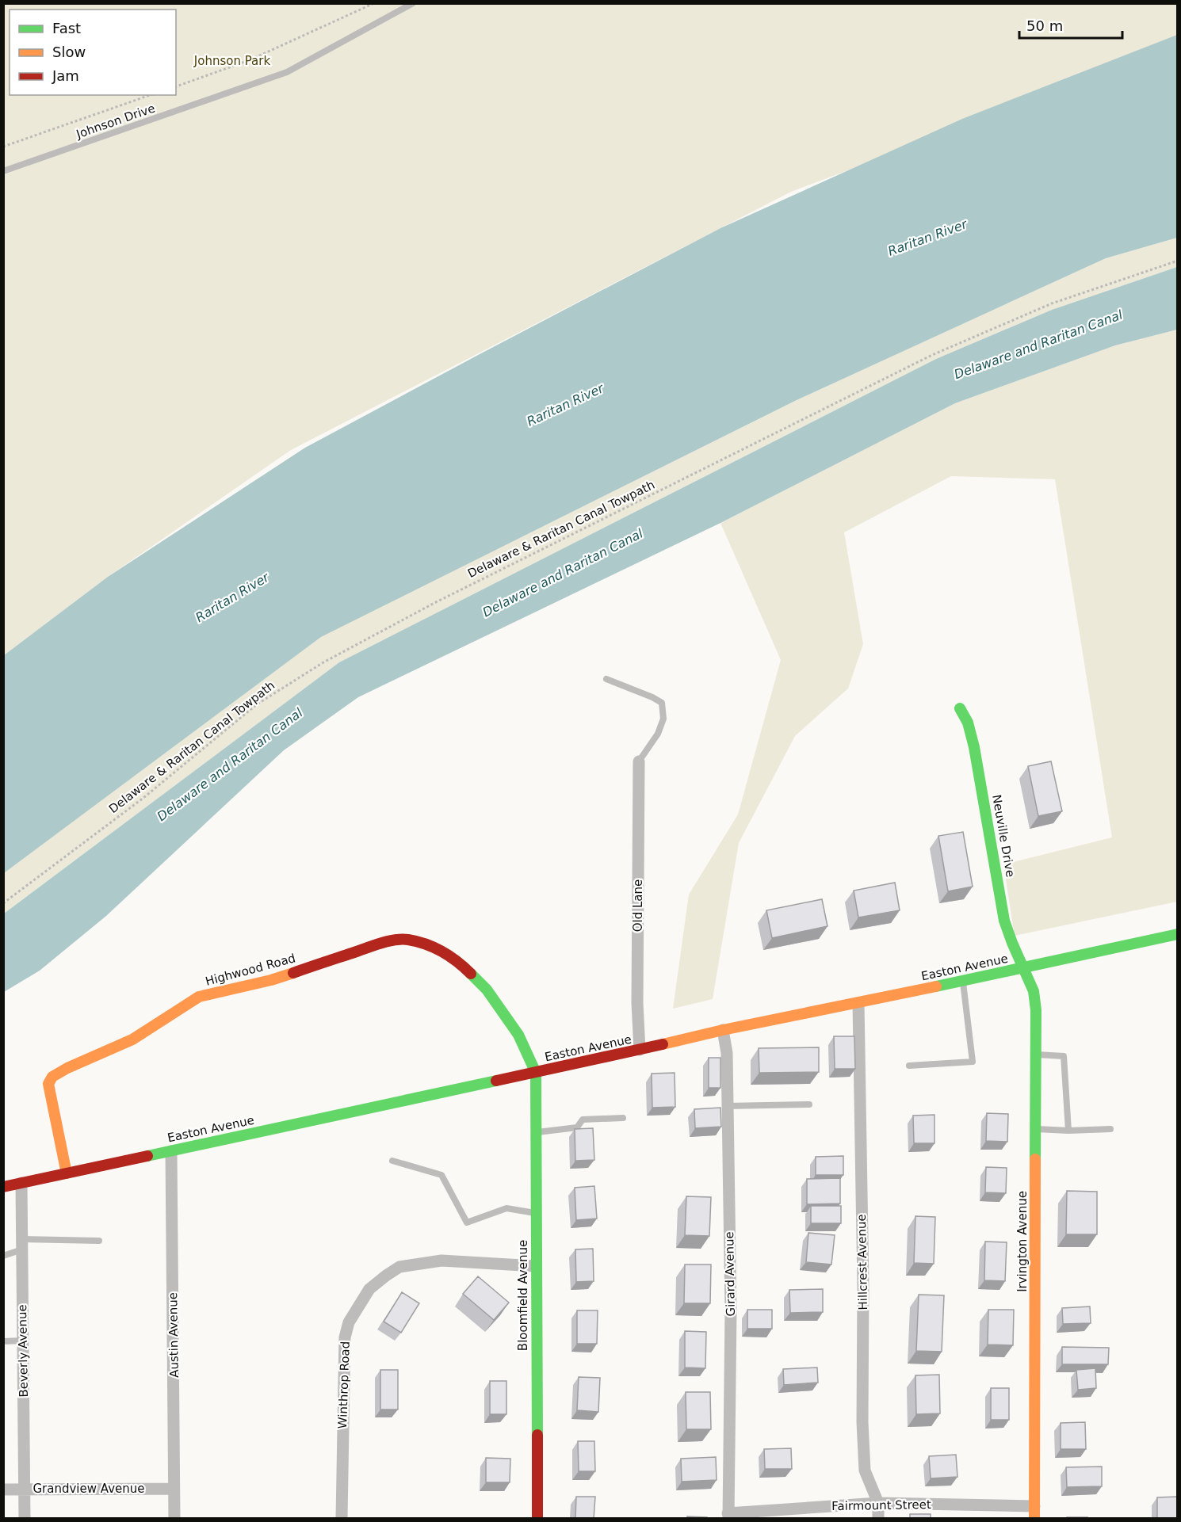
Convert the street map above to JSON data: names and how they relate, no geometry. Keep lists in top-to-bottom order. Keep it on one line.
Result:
{"streets":{"street":["Neuville Drive","Old Lane","Easton Avenue","Highwood Road","Irvington Avenue","Hillcrest Avenue","Girard Avenue","Bloomfield Avenue","Austin Avenue","Beverly Avenue","Winthrop Road","Grandview Avenue","Fairmount Street"],"lane":["Johnson Drive"],"path":["Delaware & Raritan Canal Towpath"]},"crossings":[["Neuville Drive","Easton Avenue"],["Neuville Drive","Irvington Avenue"],["Old Lane","Easton Avenue"],["Easton Avenue","Highwood Road"],["Easton Avenue","Irvington Avenue"],["Easton Avenue","Hillcrest Avenue"],["Easton Avenue","Girard Avenue"],["Easton Avenue","Bloomfield Avenue"],["Easton Avenue","Austin Avenue"],["Easton Avenue","Beverly Avenue"],["Highwood Road","Bloomfield Avenue"],["Irvington Avenue","Fairmount Street"],["Hillcrest Avenue","Fairmount Street"],["Girard Avenue","Fairmount Street"],["Bloomfield Avenue","Winthrop Road"],["Austin Avenue","Grandview Avenue"],["Beverly Avenue","Grandview Avenue"]],"water":["Raritan River","Delaware and Raritan Canal"],"parks":["Johnson Park"],"legend":["Fast","Slow","Jam"],"scale_bar":"50 m"}
